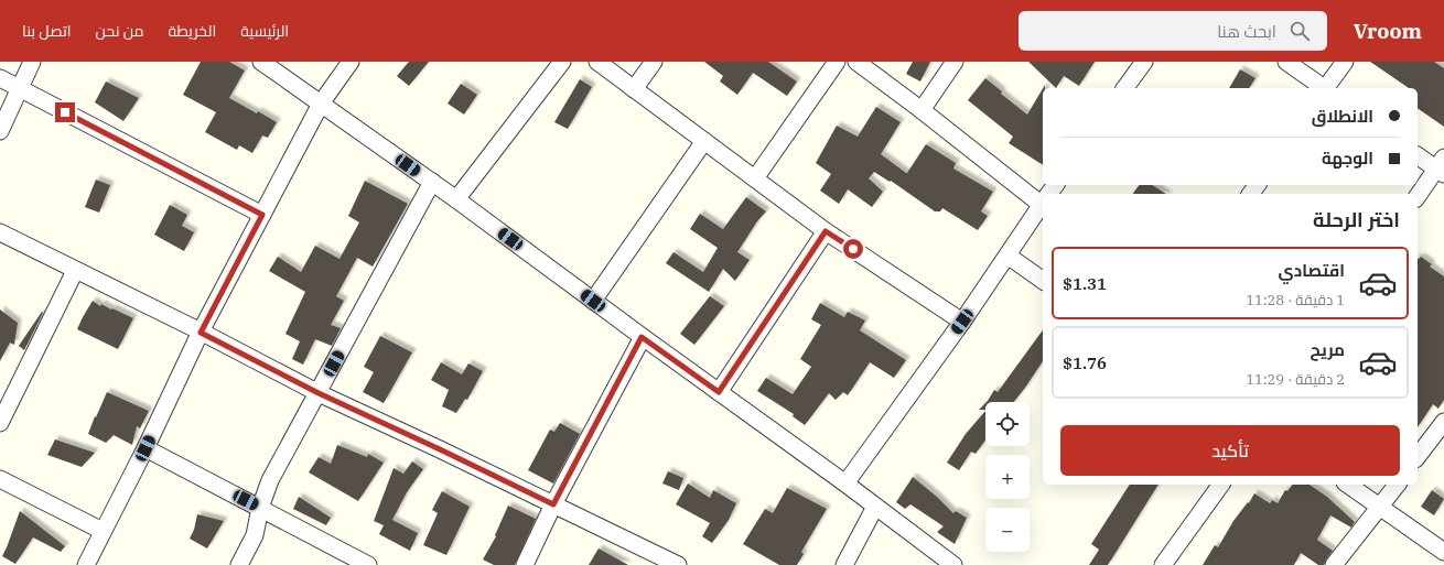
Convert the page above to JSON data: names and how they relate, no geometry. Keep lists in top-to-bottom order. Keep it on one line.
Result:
{"page":{"header":"Vroom","search":"ابحث هنا","nav":["الرئيسية","الخريطة","من نحن","اتصل بنا"],"banner":["الانطلاق","الوجهة"],"heading":"اختر الرحلة","list":[{"name":"اقتصادي","note":"1 دقيقة · 11:28","value":"$1.31"},{"name":"مريح","note":"2 دقيقة · 11:29","value":"$1.76"}],"map_buttons":["+","−"],"buttons":"تأكيد"}}
